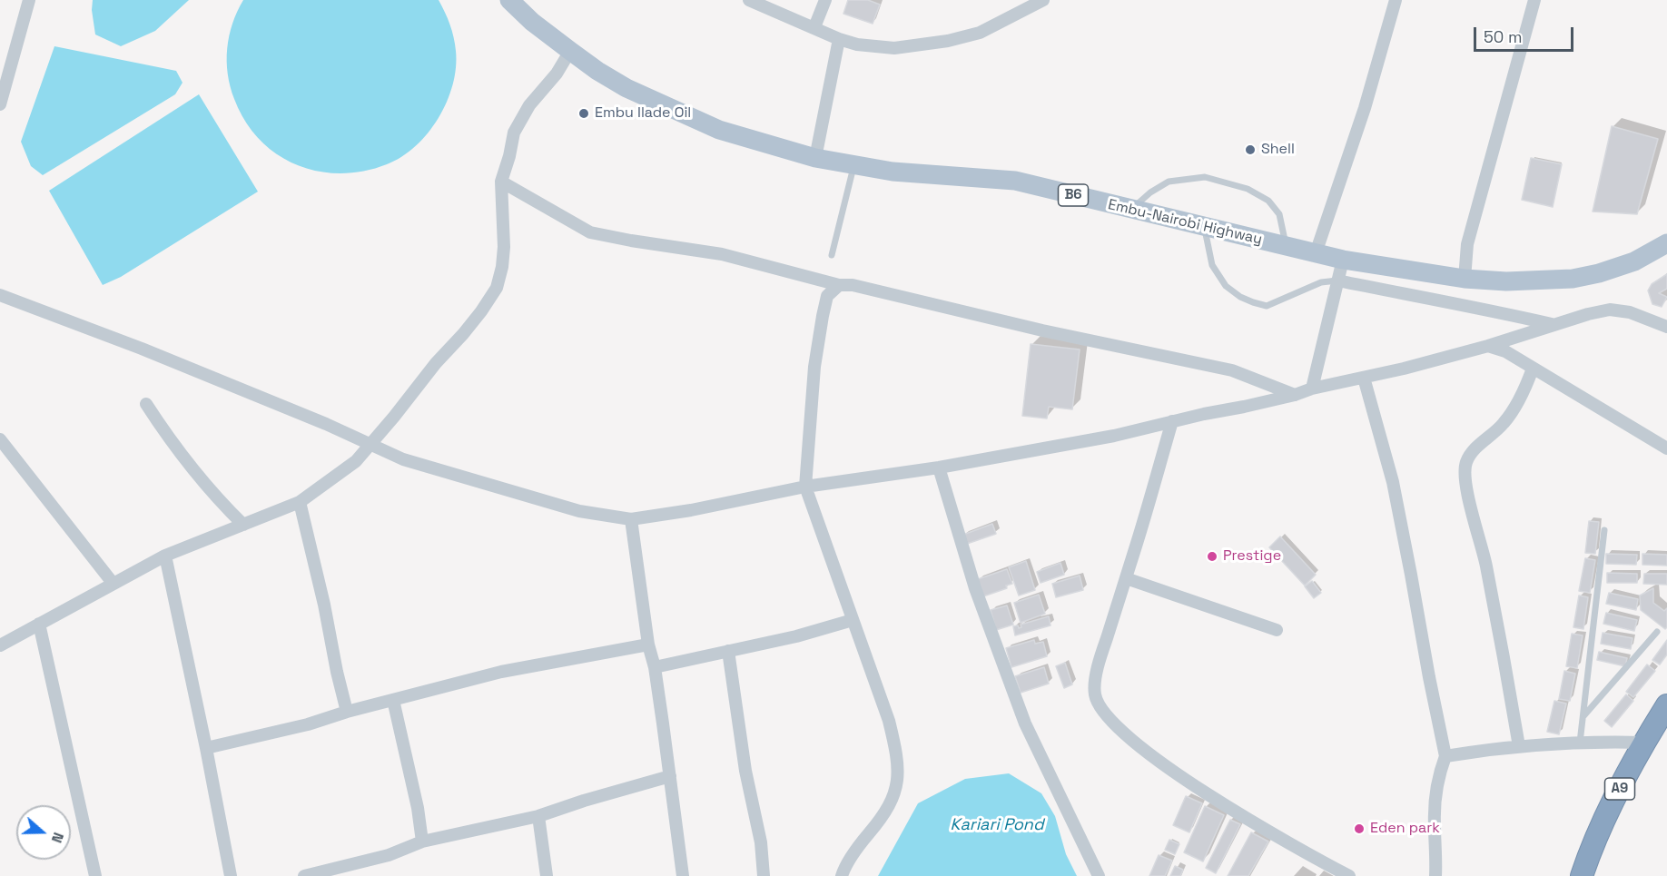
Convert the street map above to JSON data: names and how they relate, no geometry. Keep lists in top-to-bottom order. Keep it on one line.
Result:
{"streets":{"highway":["A9"],"main road":["B6","Embu-Nairobi Highway"]},"water":["Kariari Pond"],"places":["Embu Ilade Oil","Shell","Prestige","Eden park"],"scale_bar":"50 m","north":"right"}
